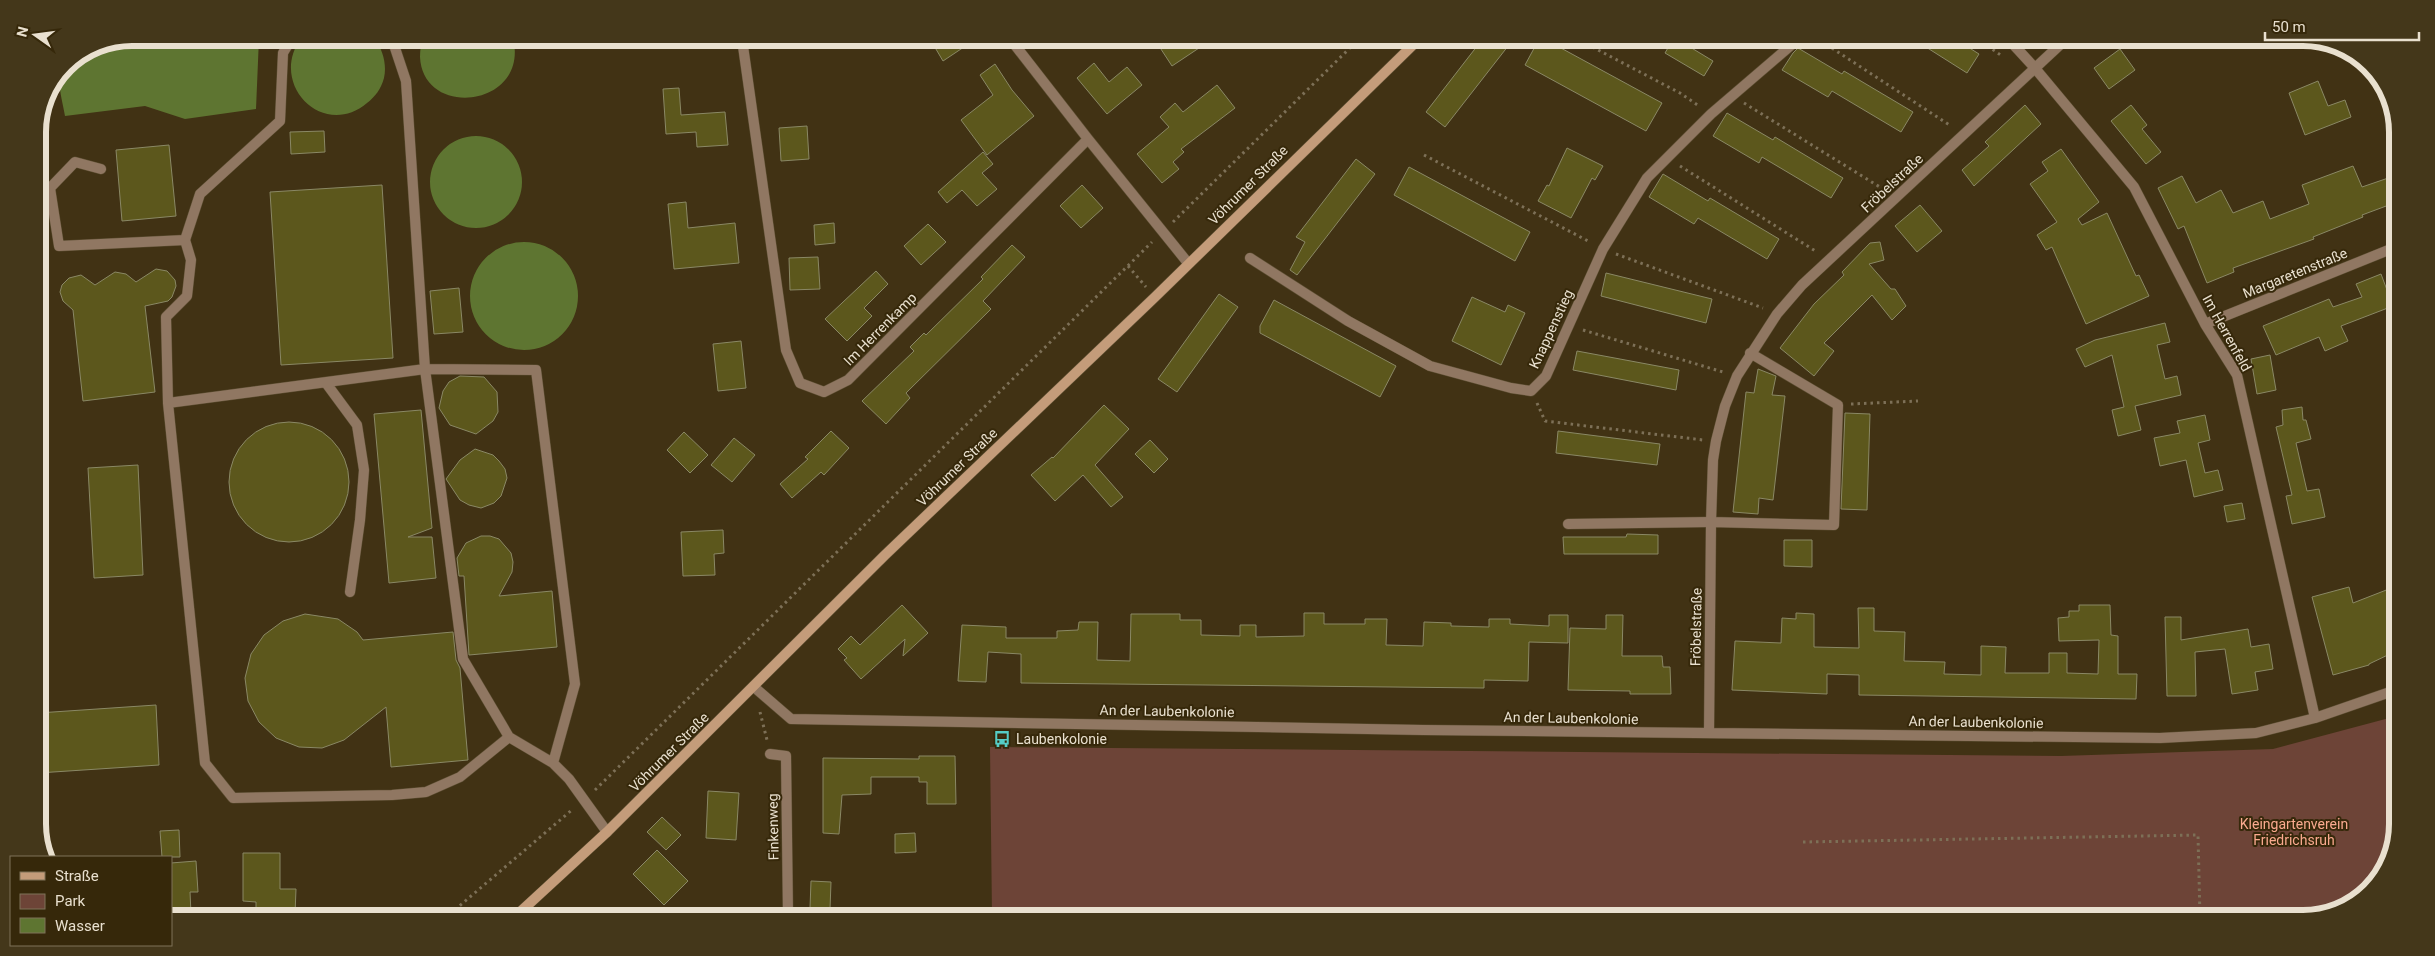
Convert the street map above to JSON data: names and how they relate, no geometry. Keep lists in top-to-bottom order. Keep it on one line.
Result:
{"streets":{"main road":["Vöhrumer Straße"],"street":["Fröbelstraße","Margaretenstraße","Im Herrenkamp","Knappenstieg","Im Herrenfeld","An der Laubenkolonie","Finkenweg"]},"crossings":[["Fröbelstraße","Im Herrenfeld"],["Fröbelstraße","An der Laubenkolonie"],["Vöhrumer Straße","An der Laubenkolonie"],["Margaretenstraße","Im Herrenfeld"],["Im Herrenfeld","An der Laubenkolonie"]],"parks":["Kleingartenverein Friedrichsruh"],"places":{"bus stop":["Laubenkolonie"]},"legend":["Straße","Park","Wasser"],"scale_bar":"50 m","north":"left"}
